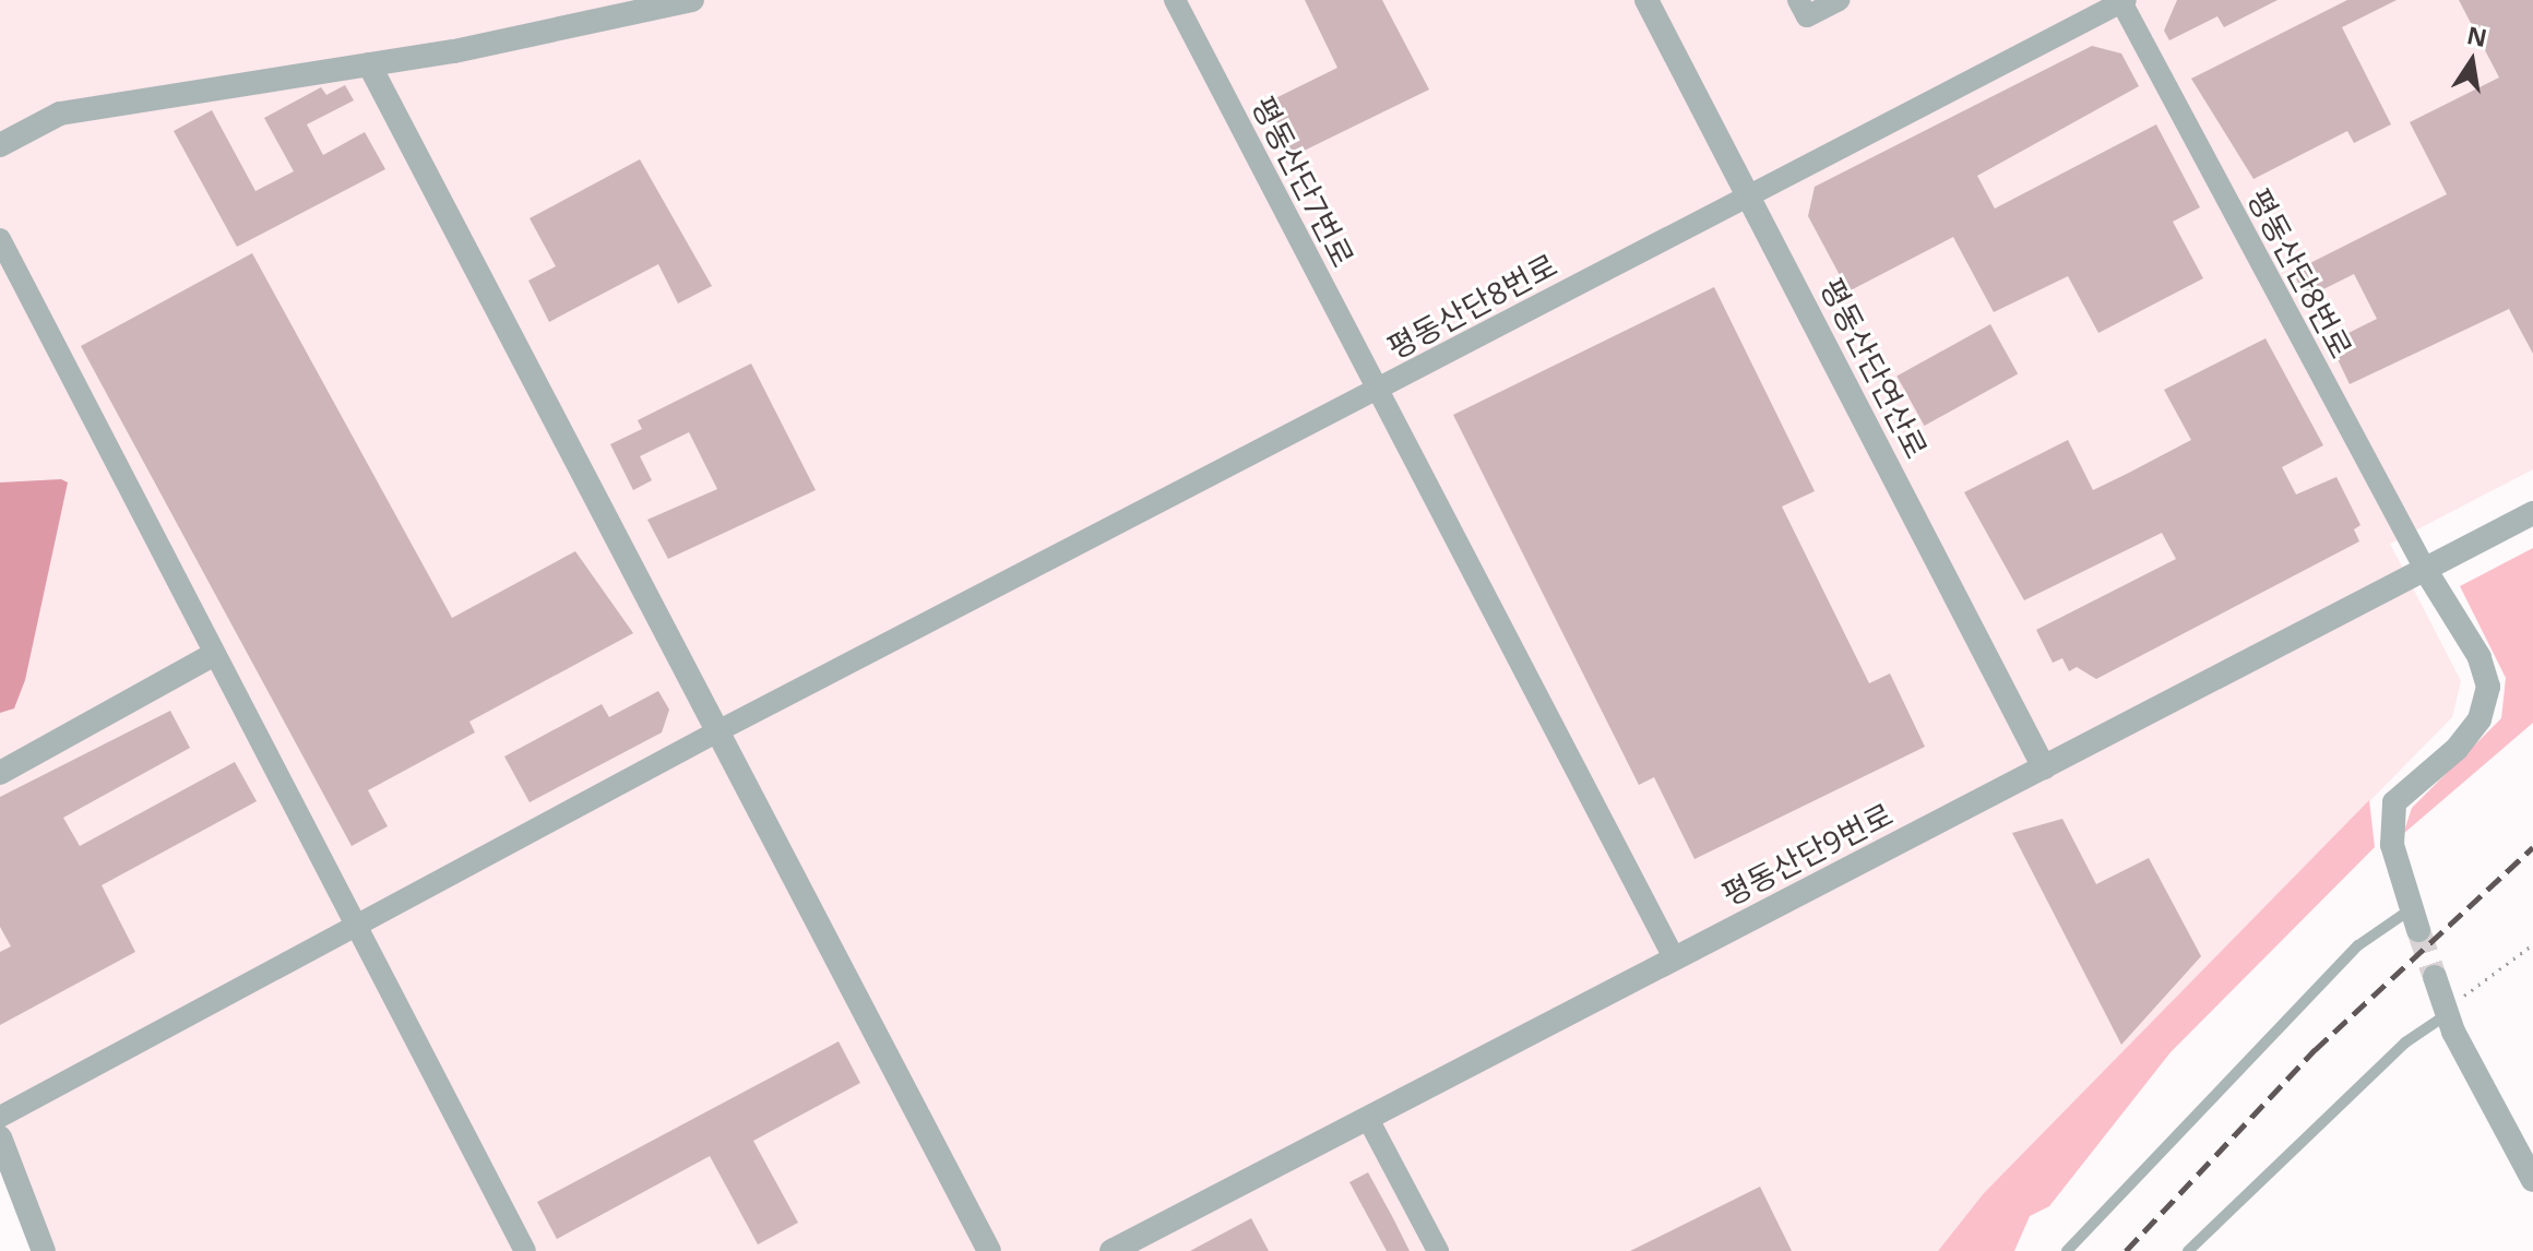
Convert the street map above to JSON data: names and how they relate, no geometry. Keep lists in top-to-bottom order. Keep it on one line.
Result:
{"streets":{"street":["평동산단7번로","평동산단8번로","평동산단연산로","평동산단9번로"]},"crossings":[["평동산단7번로","평동산단8번로"],["평동산단8번로","평동산단연산로"],["평동산단8번로","평동산단9번로"],["평동산단연산로","평동산단9번로"]],"north":"top"}
